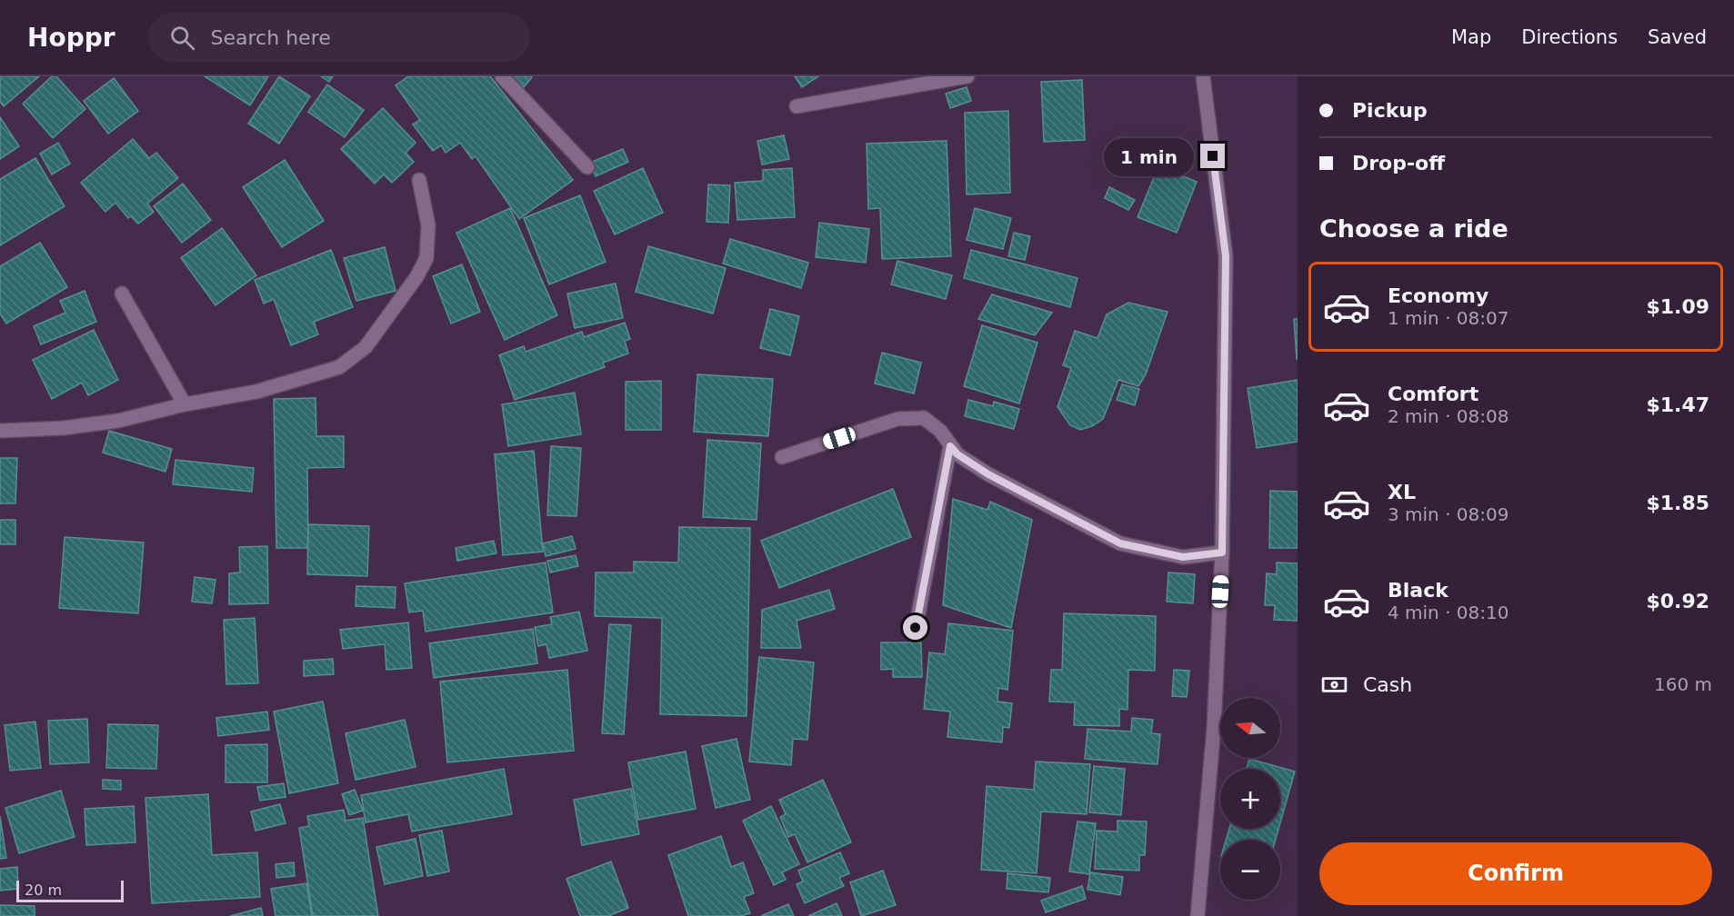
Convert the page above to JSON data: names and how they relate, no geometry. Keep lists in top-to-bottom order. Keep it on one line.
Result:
{"scale_bar":"20 m","north":"left","page":{"header":"Hoppr","search":"Search here","nav":["Map","Directions","Saved"],"banner":["Pickup","Drop-off"],"bubble":"1 min","heading":"Choose a ride","list":[{"name":"Economy","note":"1 min · 08:07","value":"$1.09"},{"name":"Comfort","note":"2 min · 08:08","value":"$1.47"},{"name":"XL","note":"3 min · 08:09","value":"$1.85"},{"name":"Black","note":"4 min · 08:10","value":"$0.92"}],"pay":["Cash","160 m"],"map_buttons":["+","−"],"buttons":"Confirm","scale":"20 m"}}
